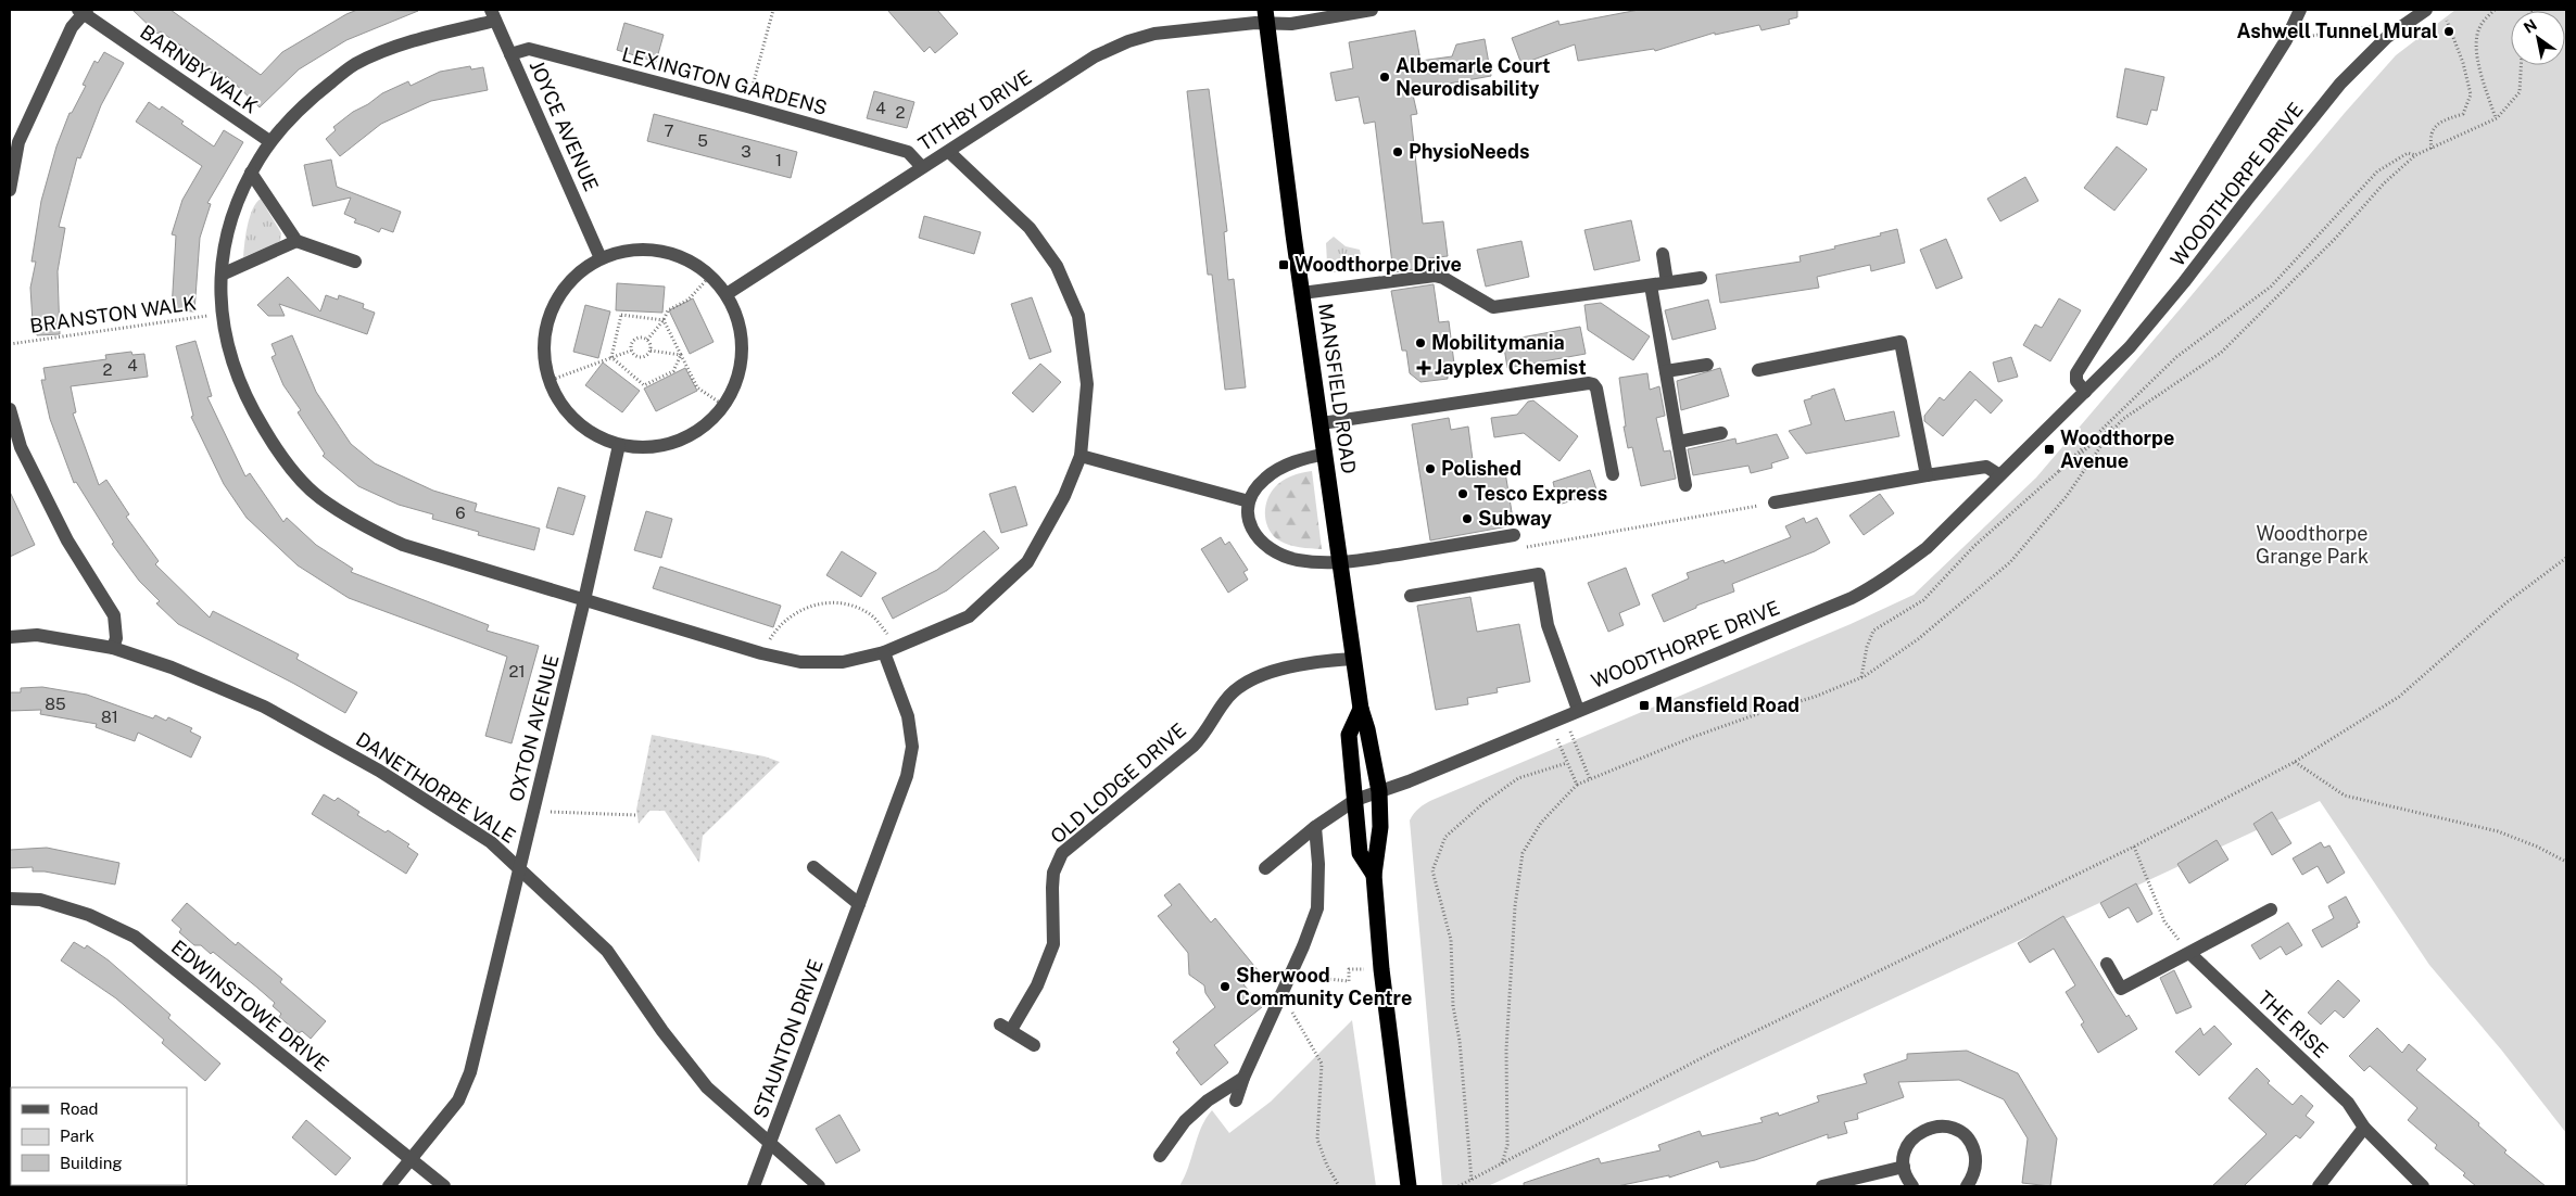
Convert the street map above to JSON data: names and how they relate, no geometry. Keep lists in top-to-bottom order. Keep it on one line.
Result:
{"streets":{"highway":["MANSFIELD ROAD"],"street":["BARNBY WALK","LEXINGTON GARDENS","TITHBY DRIVE","JOYCE AVENUE","WOODTHORPE DRIVE","OXTON AVENUE","OLD LODGE DRIVE","DANETHORPE VALE","EDWINSTOWE DRIVE","THE RISE","STAUNTON DRIVE"],"path":["BRANSTON WALK"]},"crossings":[["LEXINGTON GARDENS","TITHBY DRIVE"],["LEXINGTON GARDENS","JOYCE AVENUE"],["TITHBY DRIVE","MANSFIELD ROAD"],["WOODTHORPE DRIVE","MANSFIELD ROAD"],["MANSFIELD ROAD","OLD LODGE DRIVE"],["OXTON AVENUE","DANETHORPE VALE"],["OXTON AVENUE","EDWINSTOWE DRIVE"],["DANETHORPE VALE","STAUNTON DRIVE"]],"parks":["Woodthorpe Grange Park"],"places":{"other":["Ashwell Tunnel Mural","Albemarle Court Neurodisability","PhysioNeeds","Mobilitymania","Polished","Tesco Express","Subway","Sherwood Community Centre"],"transit":["Woodthorpe Drive","Woodthorpe Avenue","Mansfield Road"],"health":["Jayplex Chemist"]},"house_numbers":["4","2","7","5","3","1","4","2","6","21","85","81"],"legend":["Road","Park","Building"],"north":"top left"}
